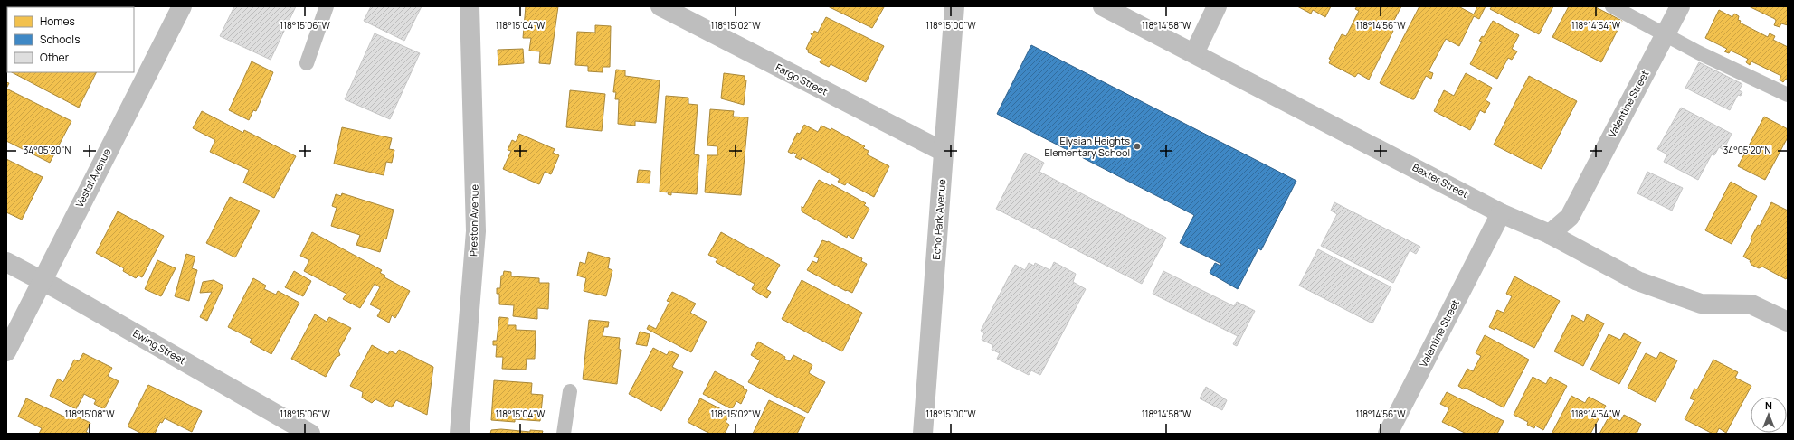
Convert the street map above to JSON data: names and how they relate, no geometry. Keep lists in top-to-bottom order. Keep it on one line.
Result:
{"streets":{"street":["Fargo Street","Valentine Street","Vestal Avenue","Baxter Street","Echo Park Avenue","Preston Avenue","Ewing Street"]},"crossings":[["Fargo Street","Echo Park Avenue"],["Valentine Street","Baxter Street"],["Vestal Avenue","Ewing Street"]],"places":["Elysian Heights Elementary School"],"legend":["Homes","Schools","Other"],"north":"top","coordinates":["118°15'06\"W","118°15'04\"W","118°15'02\"W","118°15'00\"W","118°14'58\"W","118°14'56\"W","118°14'54\"W","34°05'20\"N","118°15'08\"W"]}
